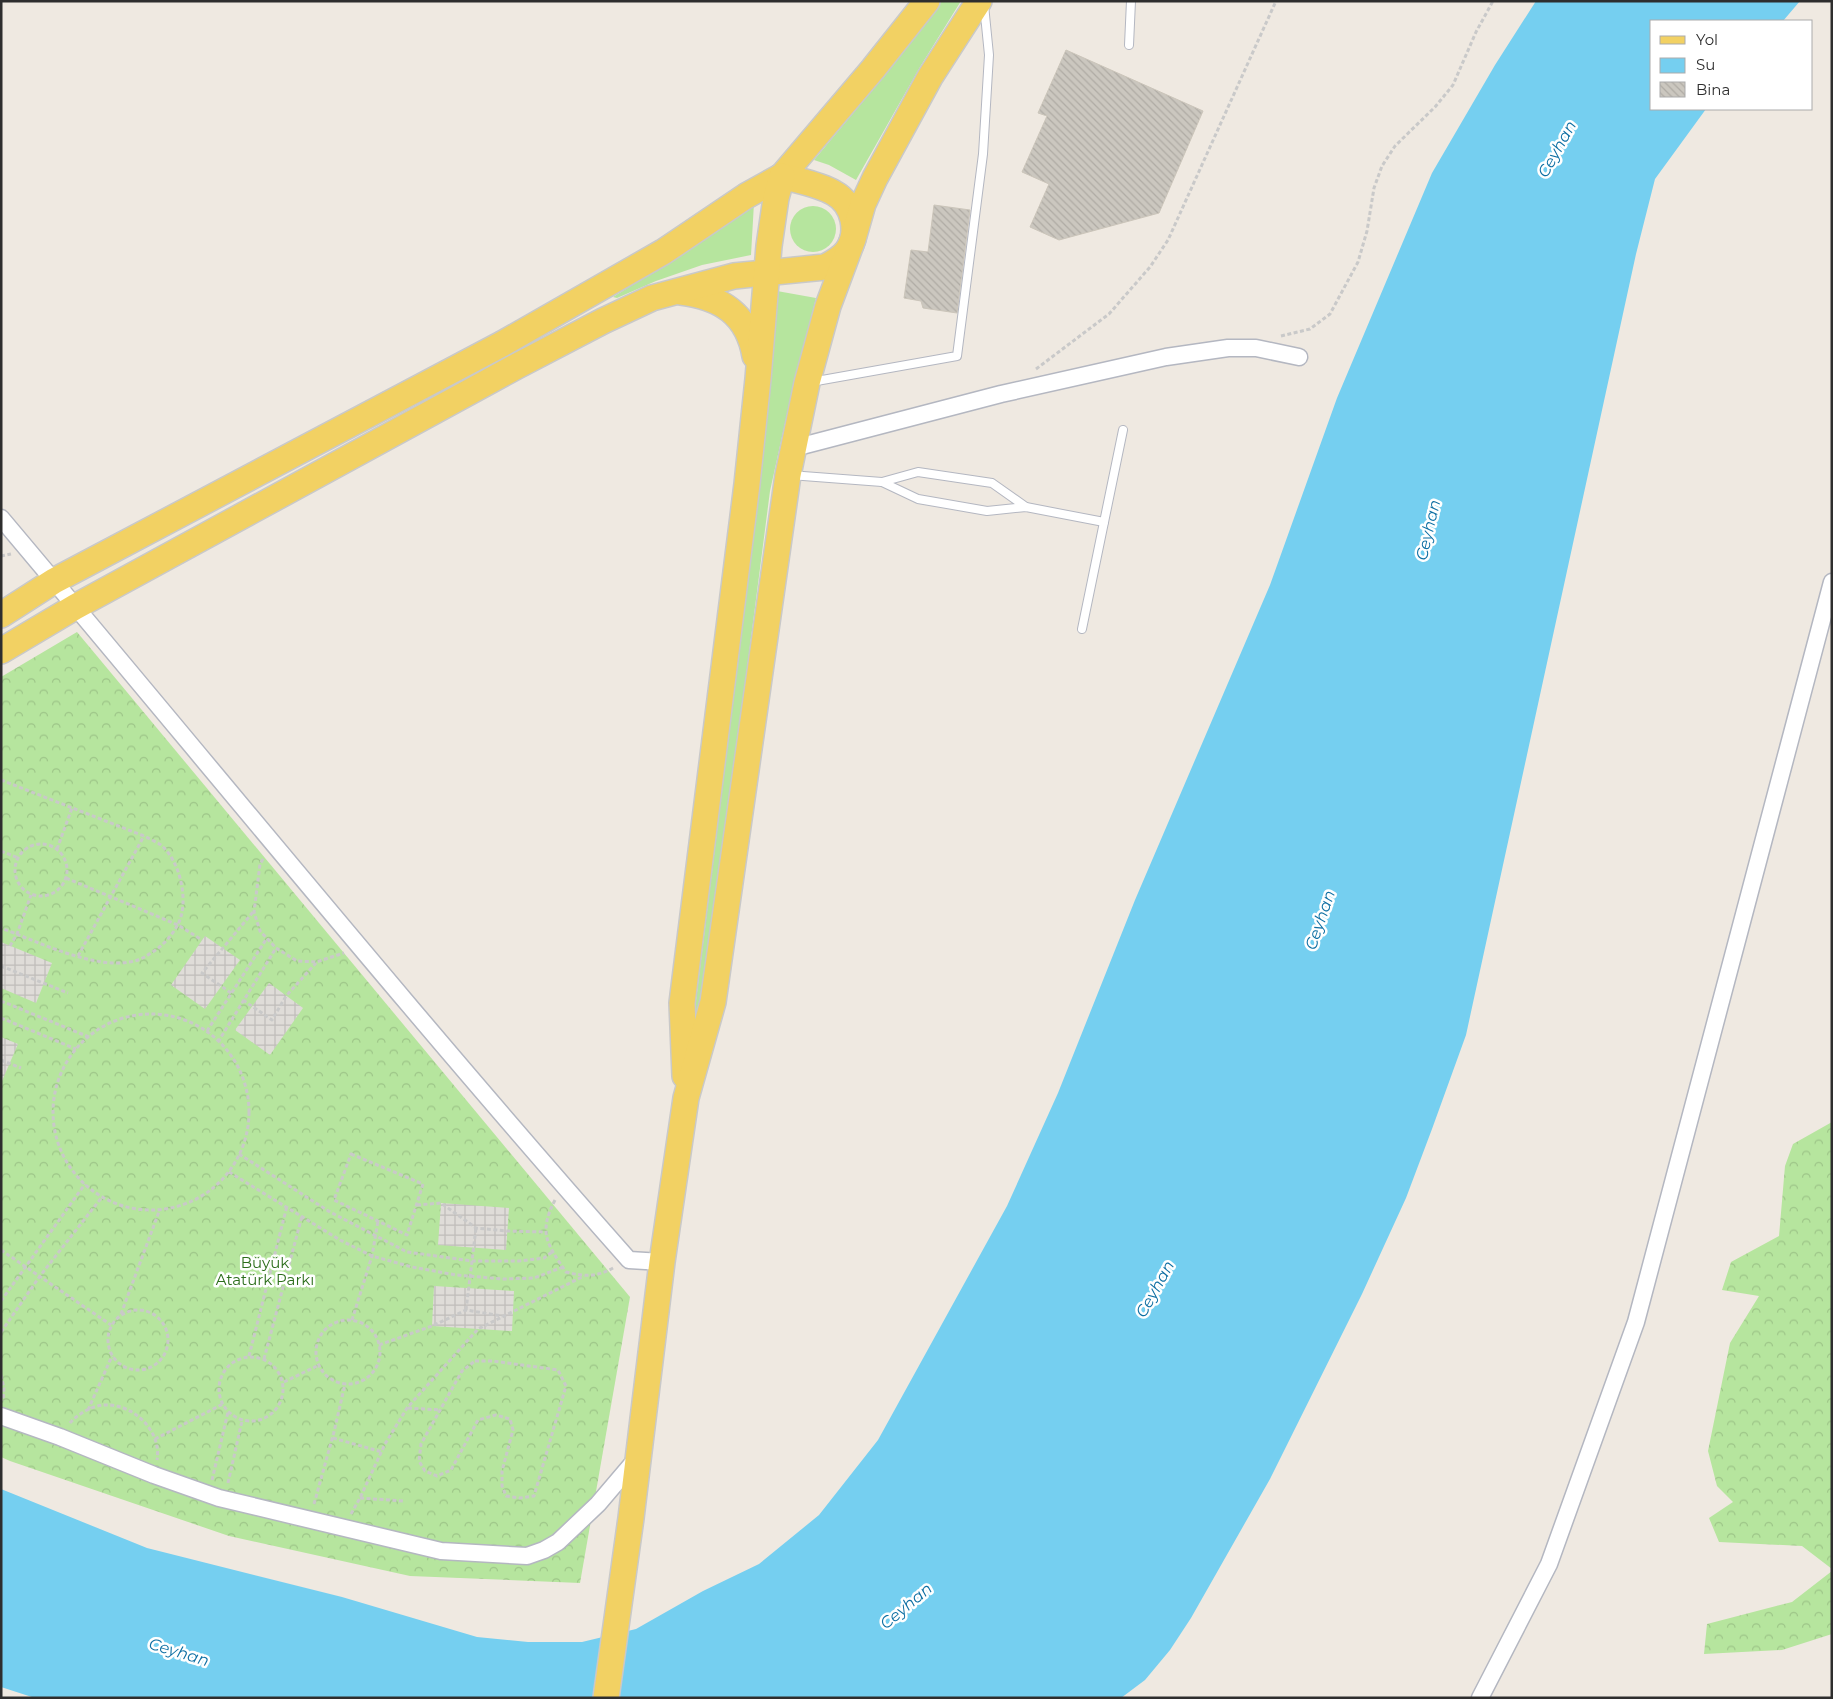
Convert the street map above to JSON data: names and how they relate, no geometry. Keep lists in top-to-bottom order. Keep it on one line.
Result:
{"water":["Ceyhan"],"parks":["Büyük Atatürk Parkı"],"legend":["Yol","Su","Bina"]}
